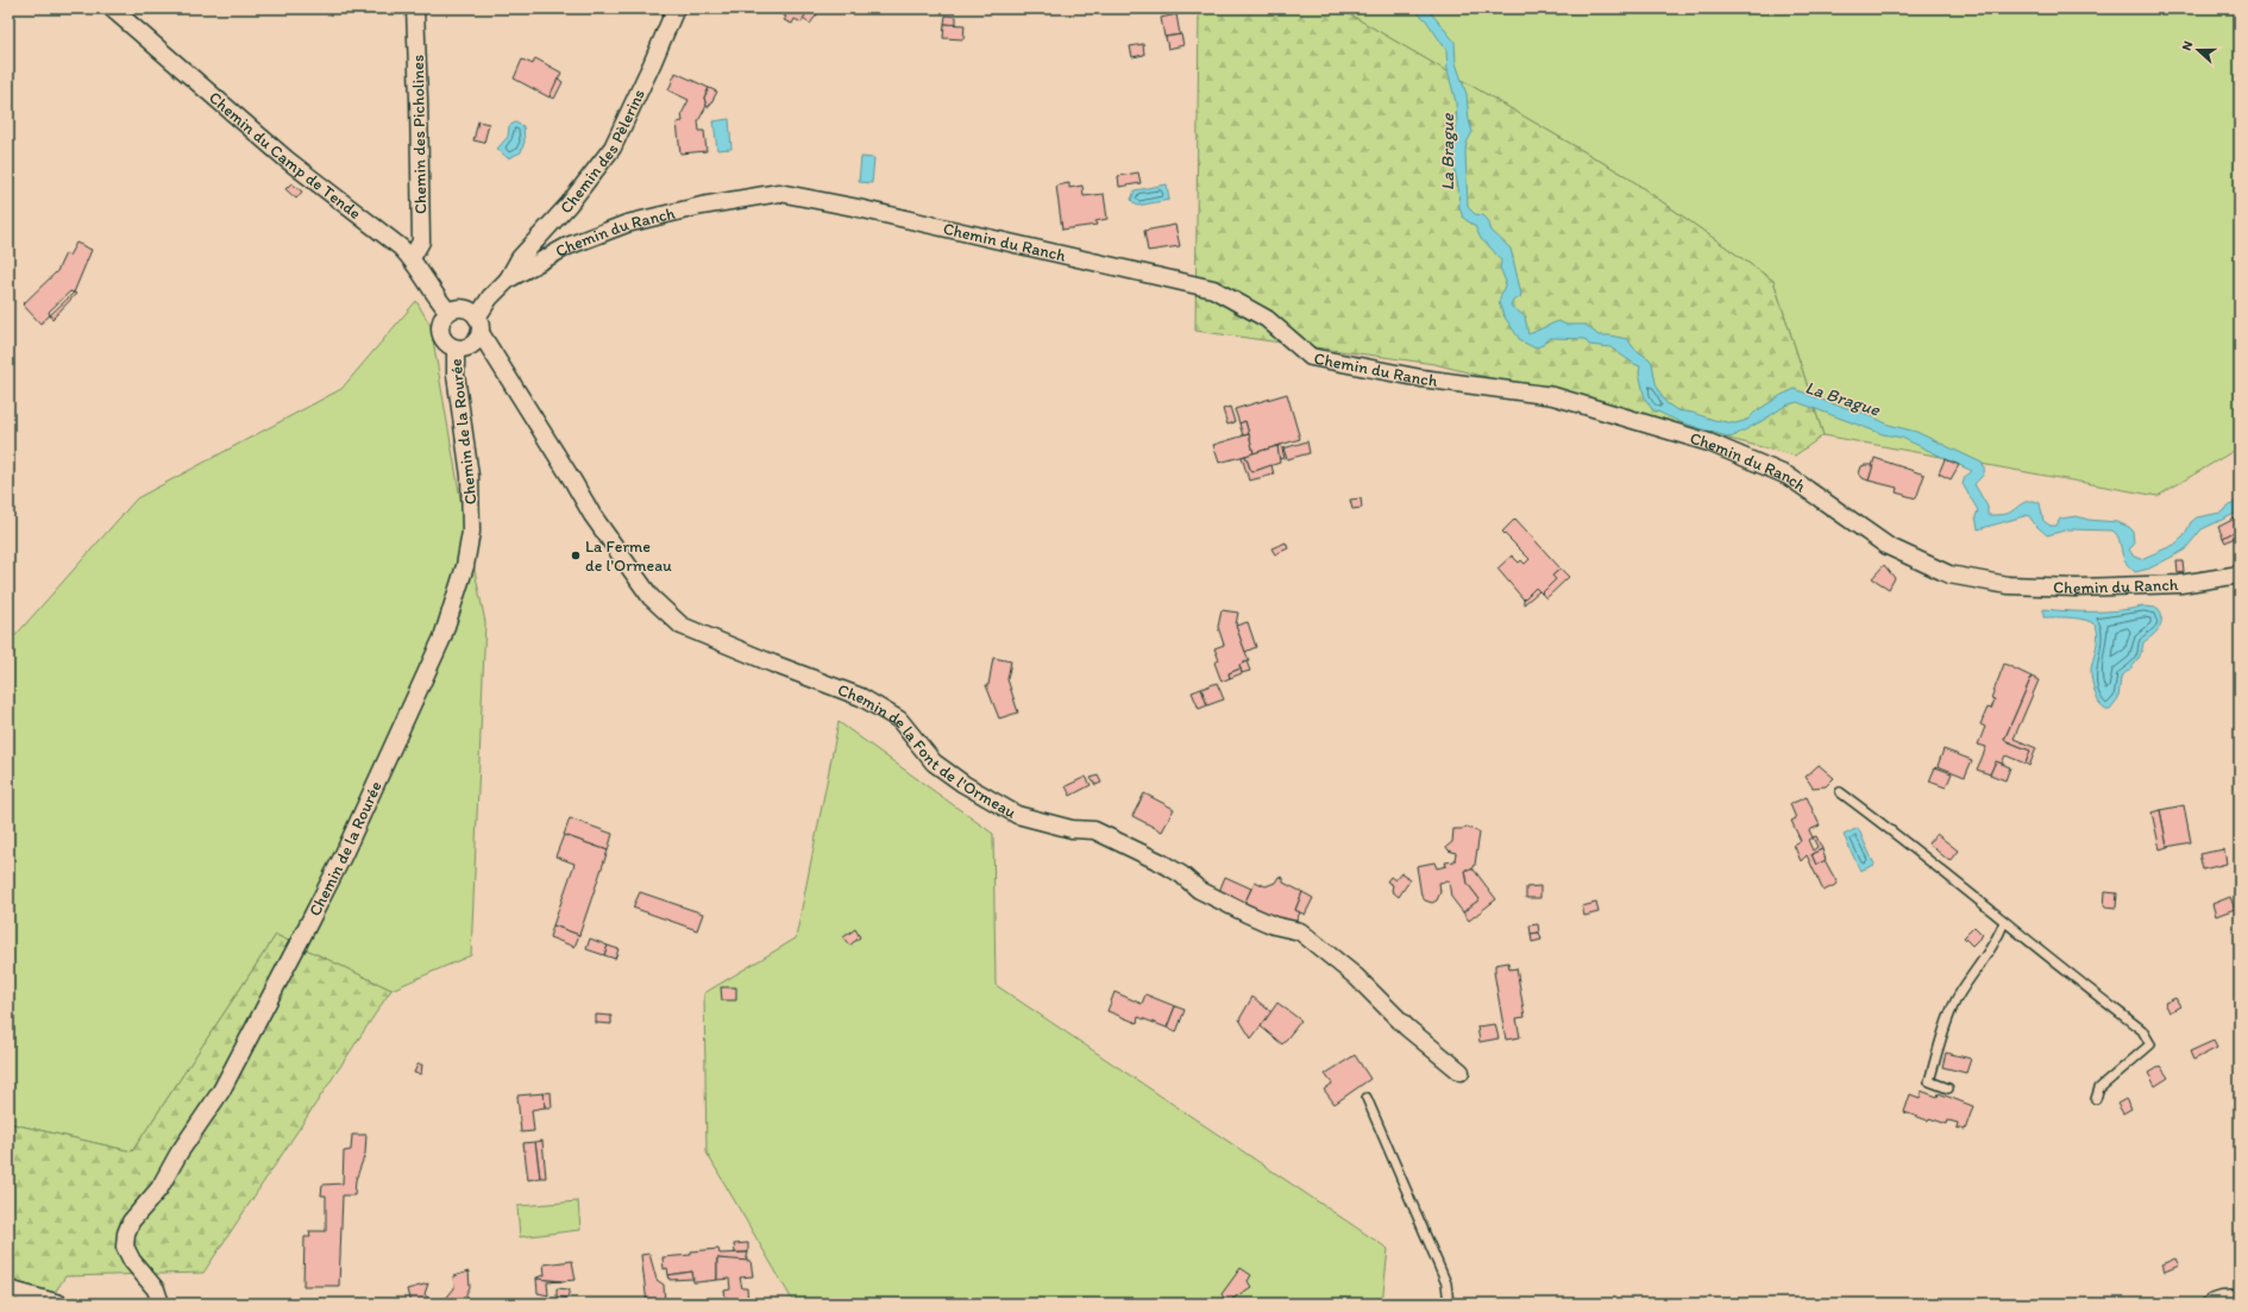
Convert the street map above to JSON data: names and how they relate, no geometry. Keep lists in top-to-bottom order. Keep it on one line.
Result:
{"streets":{"street":["Chemin des Picholines","Chemin des Pèlerins","Chemin du Camp de Tende","Chemin du Ranch","Chemin de la Rourée","Chemin de la Font de l'Ormeau"]},"crossings":[["Chemin des Picholines","Chemin du Camp de Tende"],["Chemin des Pèlerins","Chemin du Ranch"],["Chemin du Camp de Tende","Chemin du Ranch"],["Chemin du Camp de Tende","Chemin de la Rourée"],["Chemin du Camp de Tende","Chemin de la Font de l'Ormeau"],["Chemin du Ranch","Chemin de la Rourée"],["Chemin du Ranch","Chemin de la Font de l'Ormeau"],["Chemin de la Rourée","Chemin de la Font de l'Ormeau"]],"water":["La Brague"],"places":["La Ferme de l'Ormeau"],"north":"left"}
